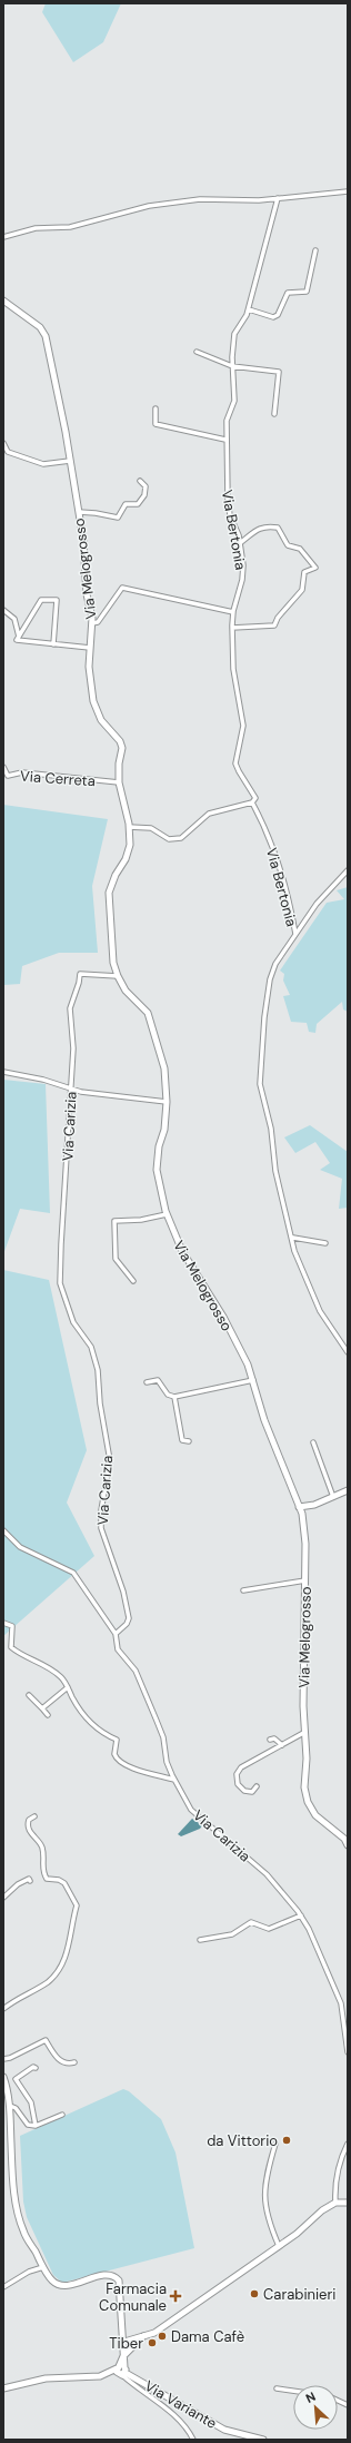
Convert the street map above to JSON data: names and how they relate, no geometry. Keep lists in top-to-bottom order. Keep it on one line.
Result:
{"streets":{"street":["Via Bertonia","Via Melogrosso","Via Cerreta","Via Carizia","Via Variante"]},"crossings":[["Via Melogrosso","Via Cerreta"],["Via Melogrosso","Via Carizia"]],"places":{"other":["da Vittorio","Carabinieri","Dama Cafè","Tiber"],"health":["Farmacia Comunale"]},"north":"top left"}
